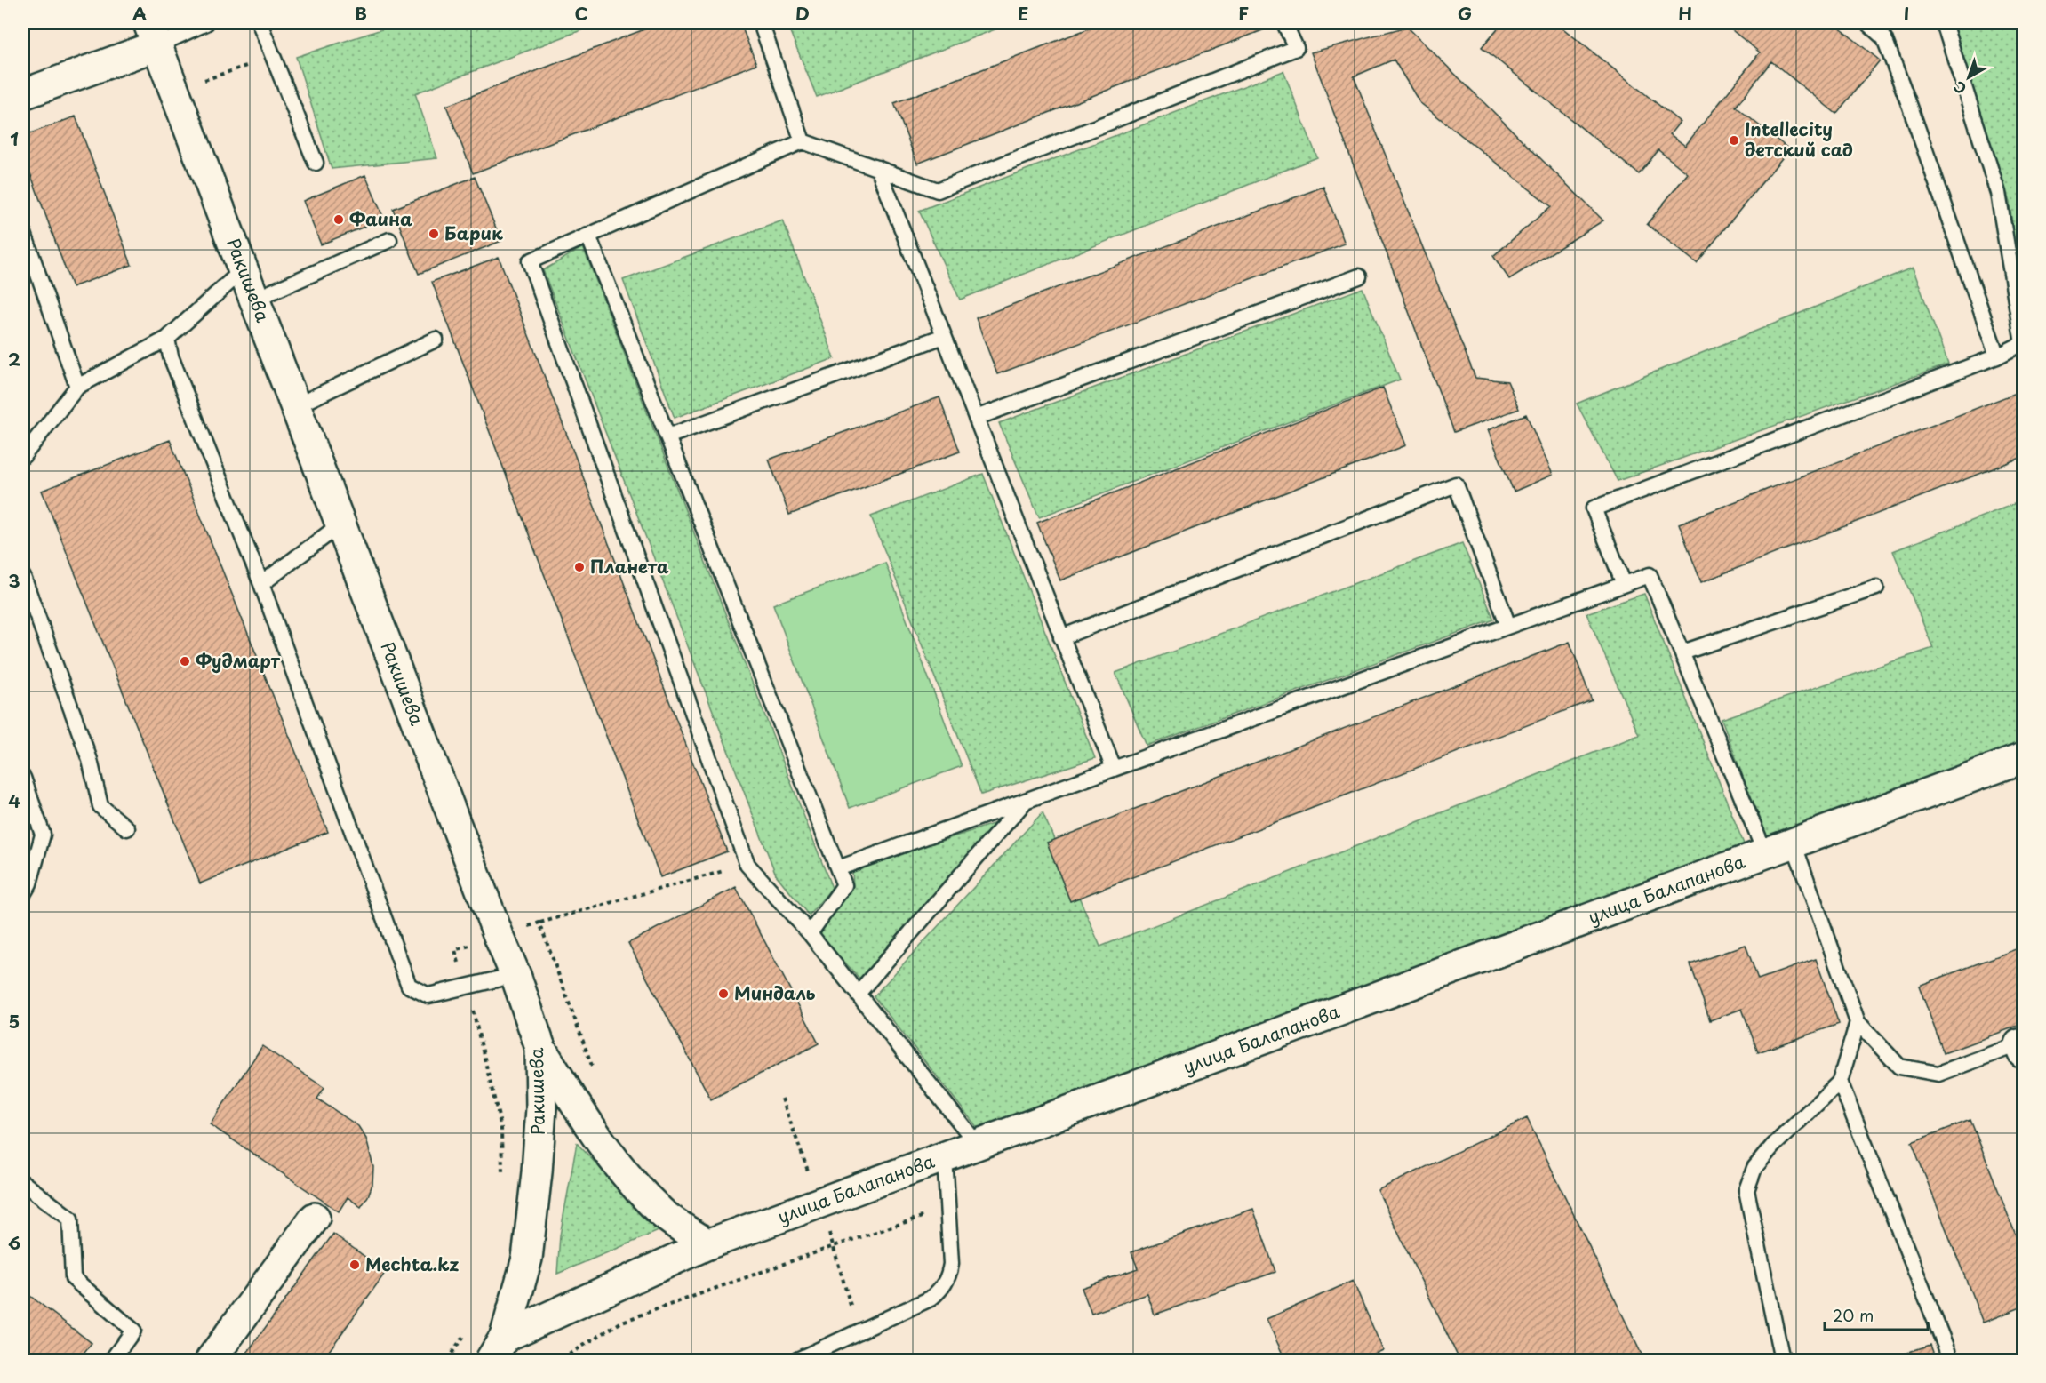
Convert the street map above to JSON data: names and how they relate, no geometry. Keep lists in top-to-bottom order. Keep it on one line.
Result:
{"streets":{"street":["Ракишева","улица Балапанова"]},"crossings":[["Ракишева","улица Балапанова"]],"places":["Intellecity детский сад","Фаина","Барик","Планета","Фудмарт","Миндаль","Mechta.kz"],"scale_bar":"20 m","north":"bottom left","grid":{"columns":["A","B","C","D","E","F","G","H","I"],"rows":["1","2","3","4","5","6"]}}
